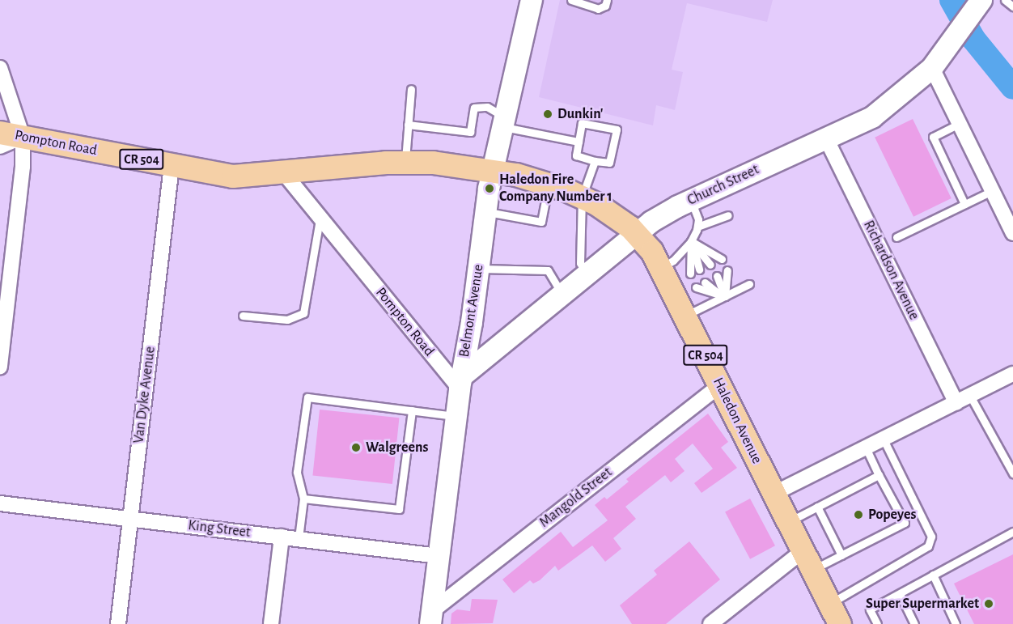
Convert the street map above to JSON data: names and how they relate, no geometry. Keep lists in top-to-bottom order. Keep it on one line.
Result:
{"streets":{"main road":["Pompton Road","CR 504","Haledon Avenue"],"street":["Church Street","Richardson Avenue","Belmont Avenue","Van Dyke Avenue","Mangold Street","King Street"]},"crossings":[["Pompton Road","CR 504"],["Pompton Road","Church Street"],["Pompton Road","Belmont Avenue"],["Pompton Road","Van Dyke Avenue"],["CR 504","Belmont Avenue"],["CR 504","Haledon Avenue"],["Church Street","Richardson Avenue"],["Church Street","Belmont Avenue"],["Church Street","Haledon Avenue"],["Belmont Avenue","Haledon Avenue"],["Belmont Avenue","Mangold Street"],["Belmont Avenue","King Street"],["Van Dyke Avenue","King Street"],["Haledon Avenue","Mangold Street"]],"places":["Dunkin'","Haledon Fire Company Number 1","Walgreens","Popeyes","Super Supermarket"]}
